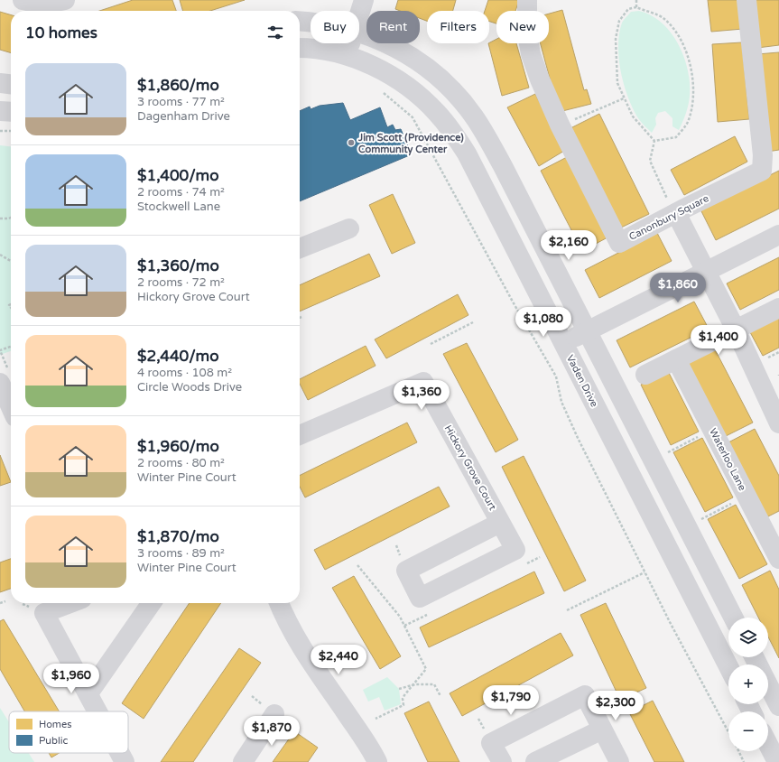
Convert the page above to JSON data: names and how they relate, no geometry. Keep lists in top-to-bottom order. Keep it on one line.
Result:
{"streets":{"street":["Canonbury Square","Vaden Drive","Waterloo Lane","Hickory Grove Court"]},"places":["Jim Scott (Providence) Community Center"],"legend":["Homes","Public"],"page":{"chip":["Buy","Rent","Filters","New"],"heading":"10 homes","list":[{"name":"$1,860/mo","note":"3 rooms · 77 m² · Dagenham Drive"},{"name":"$1,400/mo","note":"2 rooms · 74 m² · Stockwell Lane"},{"name":"$1,360/mo","note":"2 rooms · 72 m² · Hickory Grove Court"},{"name":"$2,440/mo","note":"4 rooms · 108 m² · Circle Woods Drive"},{"name":"$1,960/mo","note":"2 rooms · 80 m² · Winter Pine Court"},{"name":"$1,870/mo","note":"3 rooms · 89 m² · Winter Pine Court"}],"price":["$2,160","$1,860","$1,080","$1,400","$1,360","$2,440","$1,960","$1,790","$2,300","$1,870"],"map_buttons":["+","−"]}}
